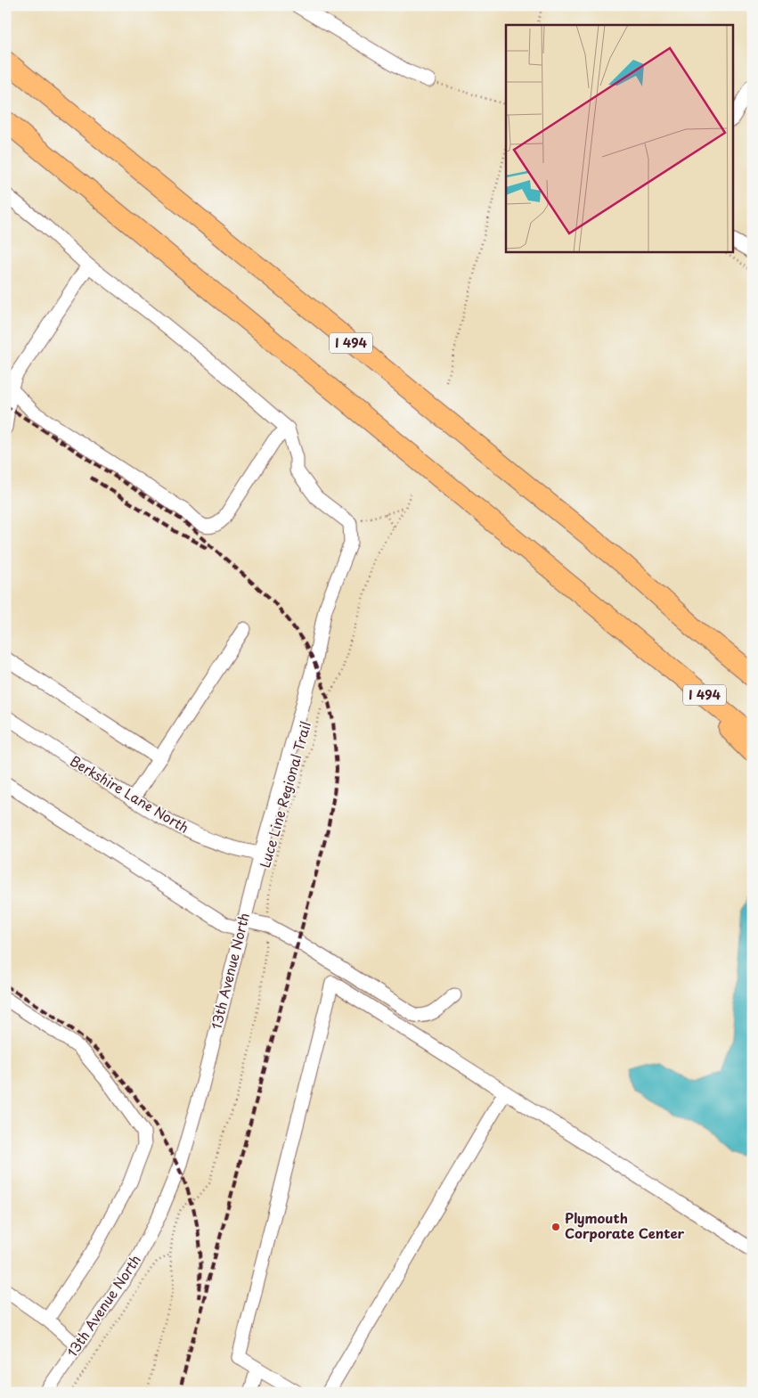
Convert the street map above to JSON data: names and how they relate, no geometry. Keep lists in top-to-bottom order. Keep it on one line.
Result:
{"streets":{"highway":["I 494"],"street":["Berkshire Lane North","13th Avenue North"],"path":["Luce Line Regional Trail"]},"crossings":[["Berkshire Lane North","13th Avenue North"]],"places":["Plymouth Corporate Center"]}
